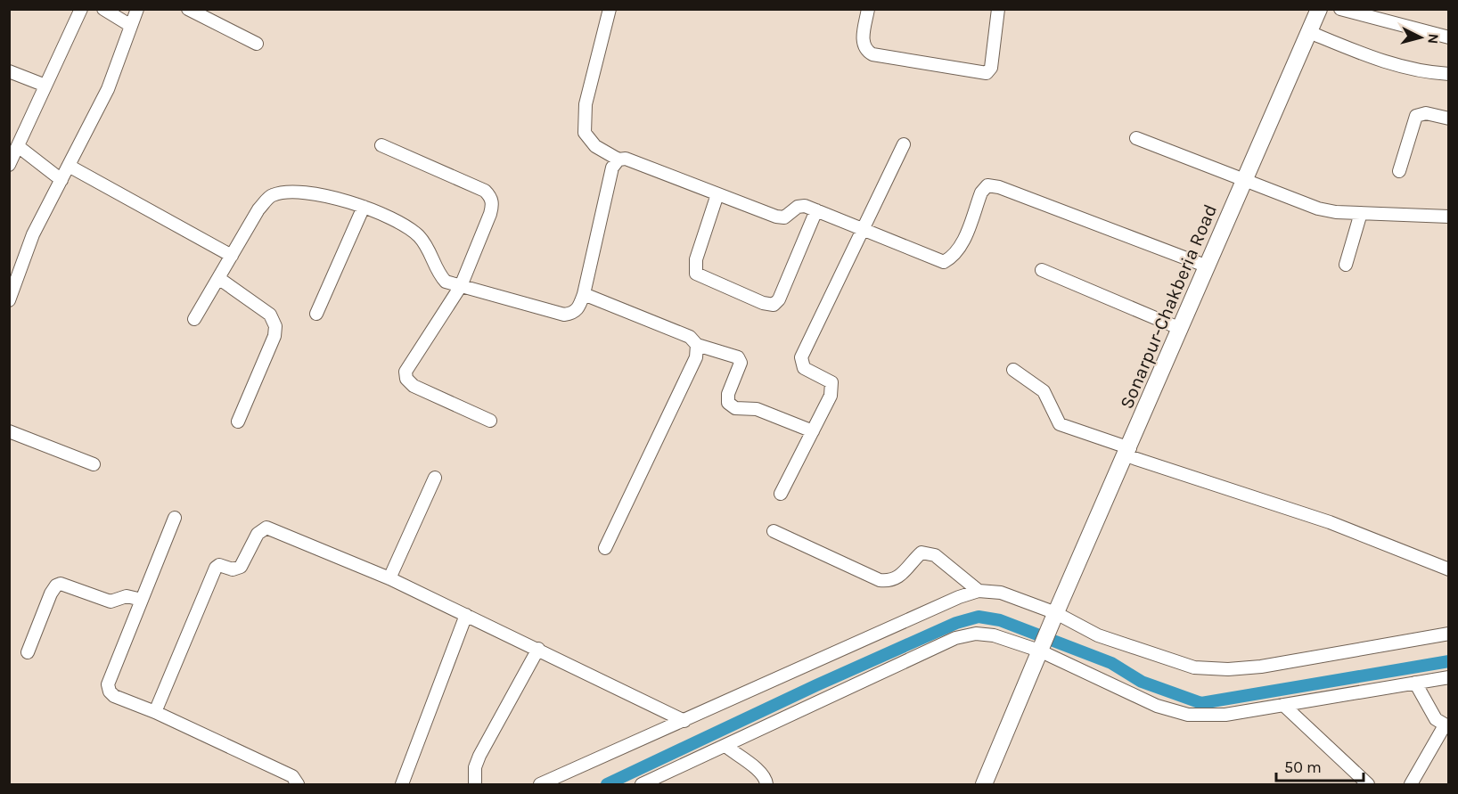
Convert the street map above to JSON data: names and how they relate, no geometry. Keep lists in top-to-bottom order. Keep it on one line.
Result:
{"streets":{"main road":["Sonarpur-Chakberia Road"]},"scale_bar":"50 m","north":"right"}
